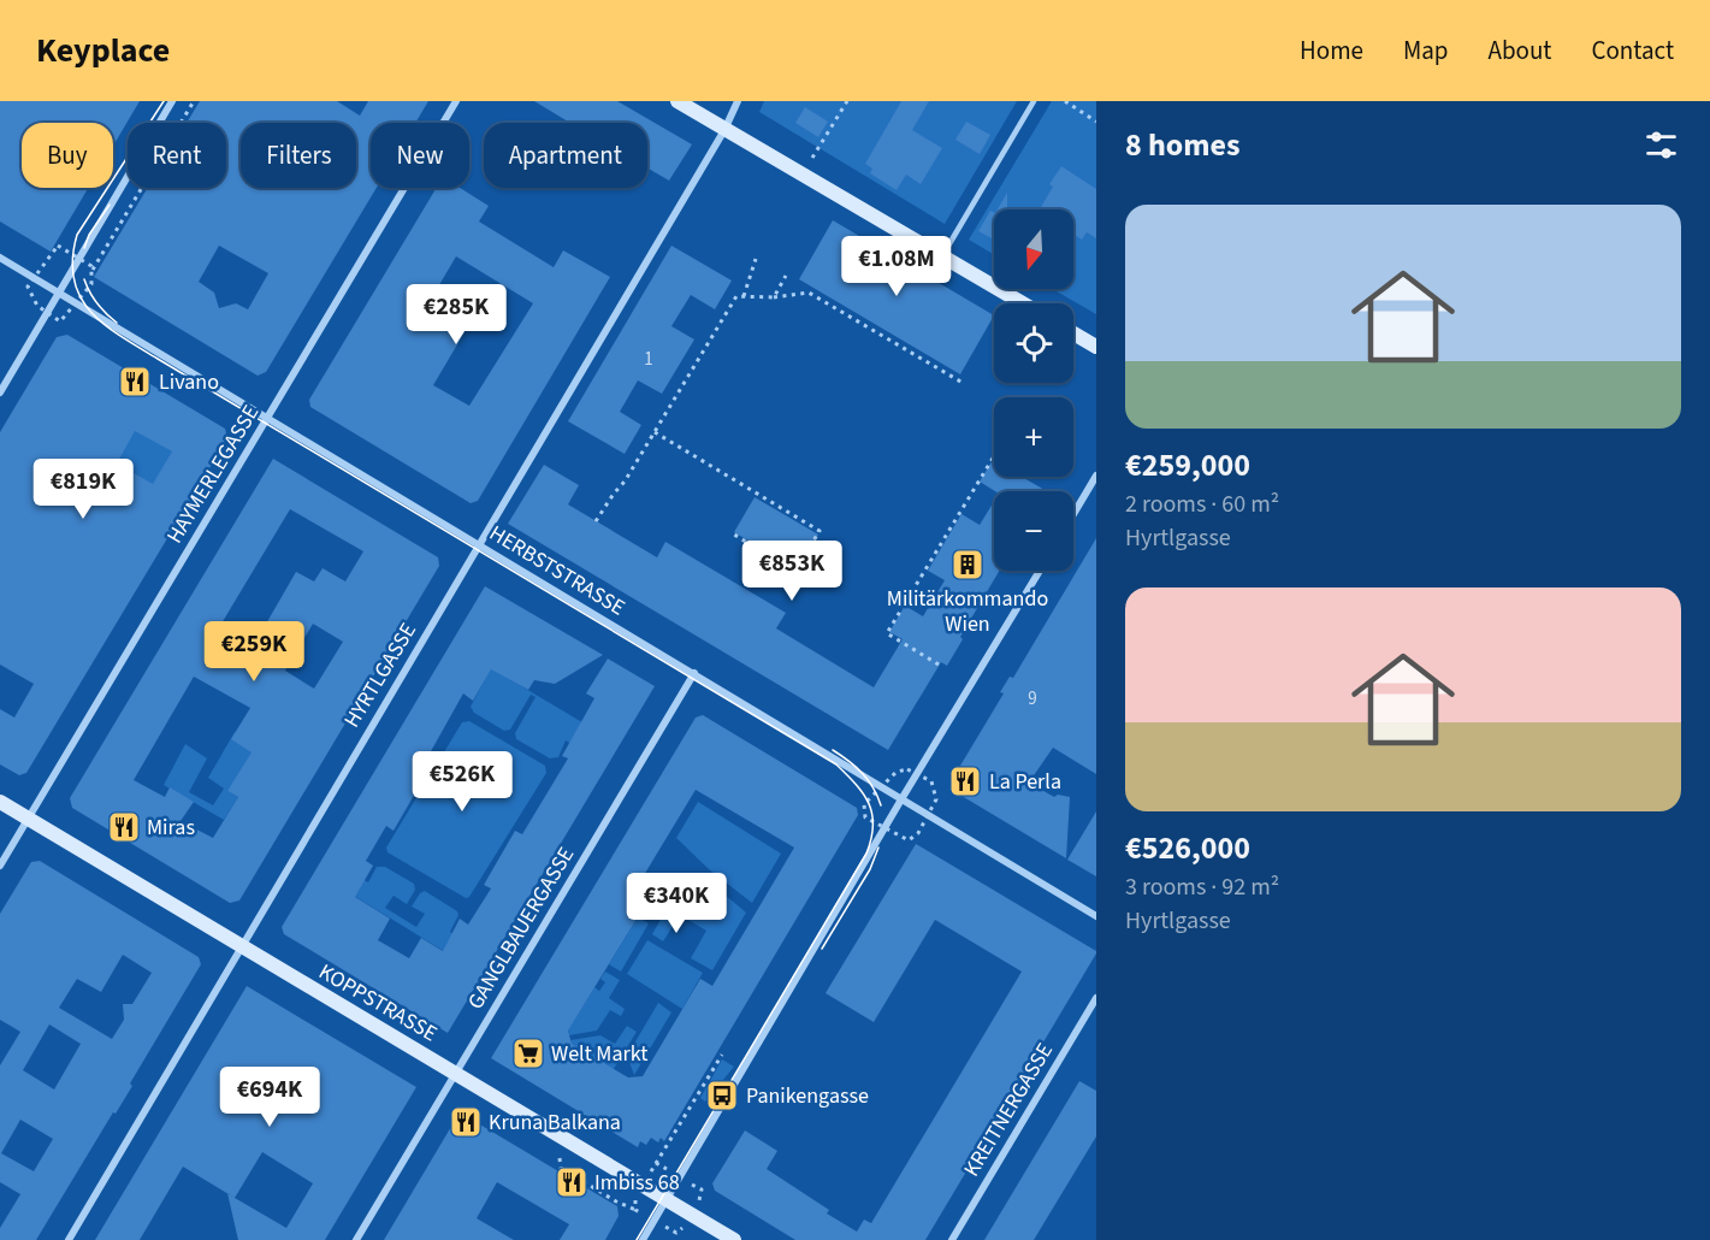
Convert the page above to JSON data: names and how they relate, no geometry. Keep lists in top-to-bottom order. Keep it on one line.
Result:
{"streets":{"main road":["KOPPSTRASSE"],"street":["HAYMERLEGASSE","HERBSTSTRASSE","HYRTLGASSE","GANGLBAUERGASSE","KREITNERGASSE"]},"crossings":[["HAYMERLEGASSE","HERBSTSTRASSE"],["HAYMERLEGASSE","KOPPSTRASSE"],["HERBSTSTRASSE","HYRTLGASSE"],["HERBSTSTRASSE","GANGLBAUERGASSE"],["HYRTLGASSE","KOPPSTRASSE"],["GANGLBAUERGASSE","KOPPSTRASSE"]],"places":{"restaurant":["Livano","La Perla","Miras","Kruna Balkana","Imbiss 68"],"building":["Militärkommando Wien"],"supermarket":["Welt Markt"],"bus stop":["Panikengasse"]},"house_numbers":["1","9"],"north":"bottom","page":{"header":"Keyplace","nav":["Home","Map","About","Contact"],"heading":"8 homes","chip":["Buy","Rent","Filters","New","Apartment"],"list":[{"name":"€259,000","note":"2 rooms · 60 m² · Hyrtlgasse"},{"name":"€526,000","note":"3 rooms · 92 m² · Hyrtlgasse"}],"map_buttons":["+","−"],"price":["€1.08M","€285K","€819K","€853K","€259K","€526K","€340K","€694K"]}}
